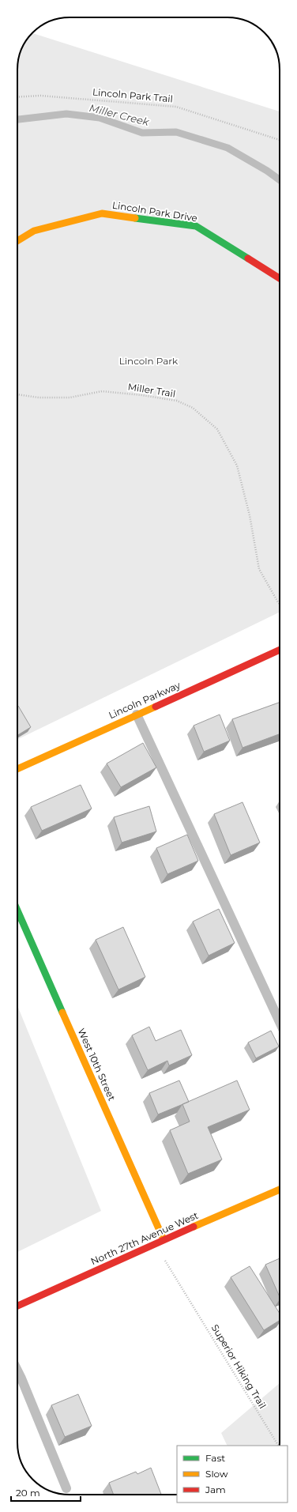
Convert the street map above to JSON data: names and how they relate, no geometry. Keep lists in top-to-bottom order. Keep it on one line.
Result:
{"streets":{"street":["Lincoln Park Drive","Lincoln Parkway","West 10th Street","North 27th Avenue West"],"path":["Lincoln Park Trail","Miller Trail","Superior Hiking Trail"]},"crossings":[["West 10th Street","North 27th Avenue West"]],"water":["Miller Creek"],"parks":["Lincoln Park"],"legend":["Fast","Slow","Jam"],"scale_bar":"20 m"}
